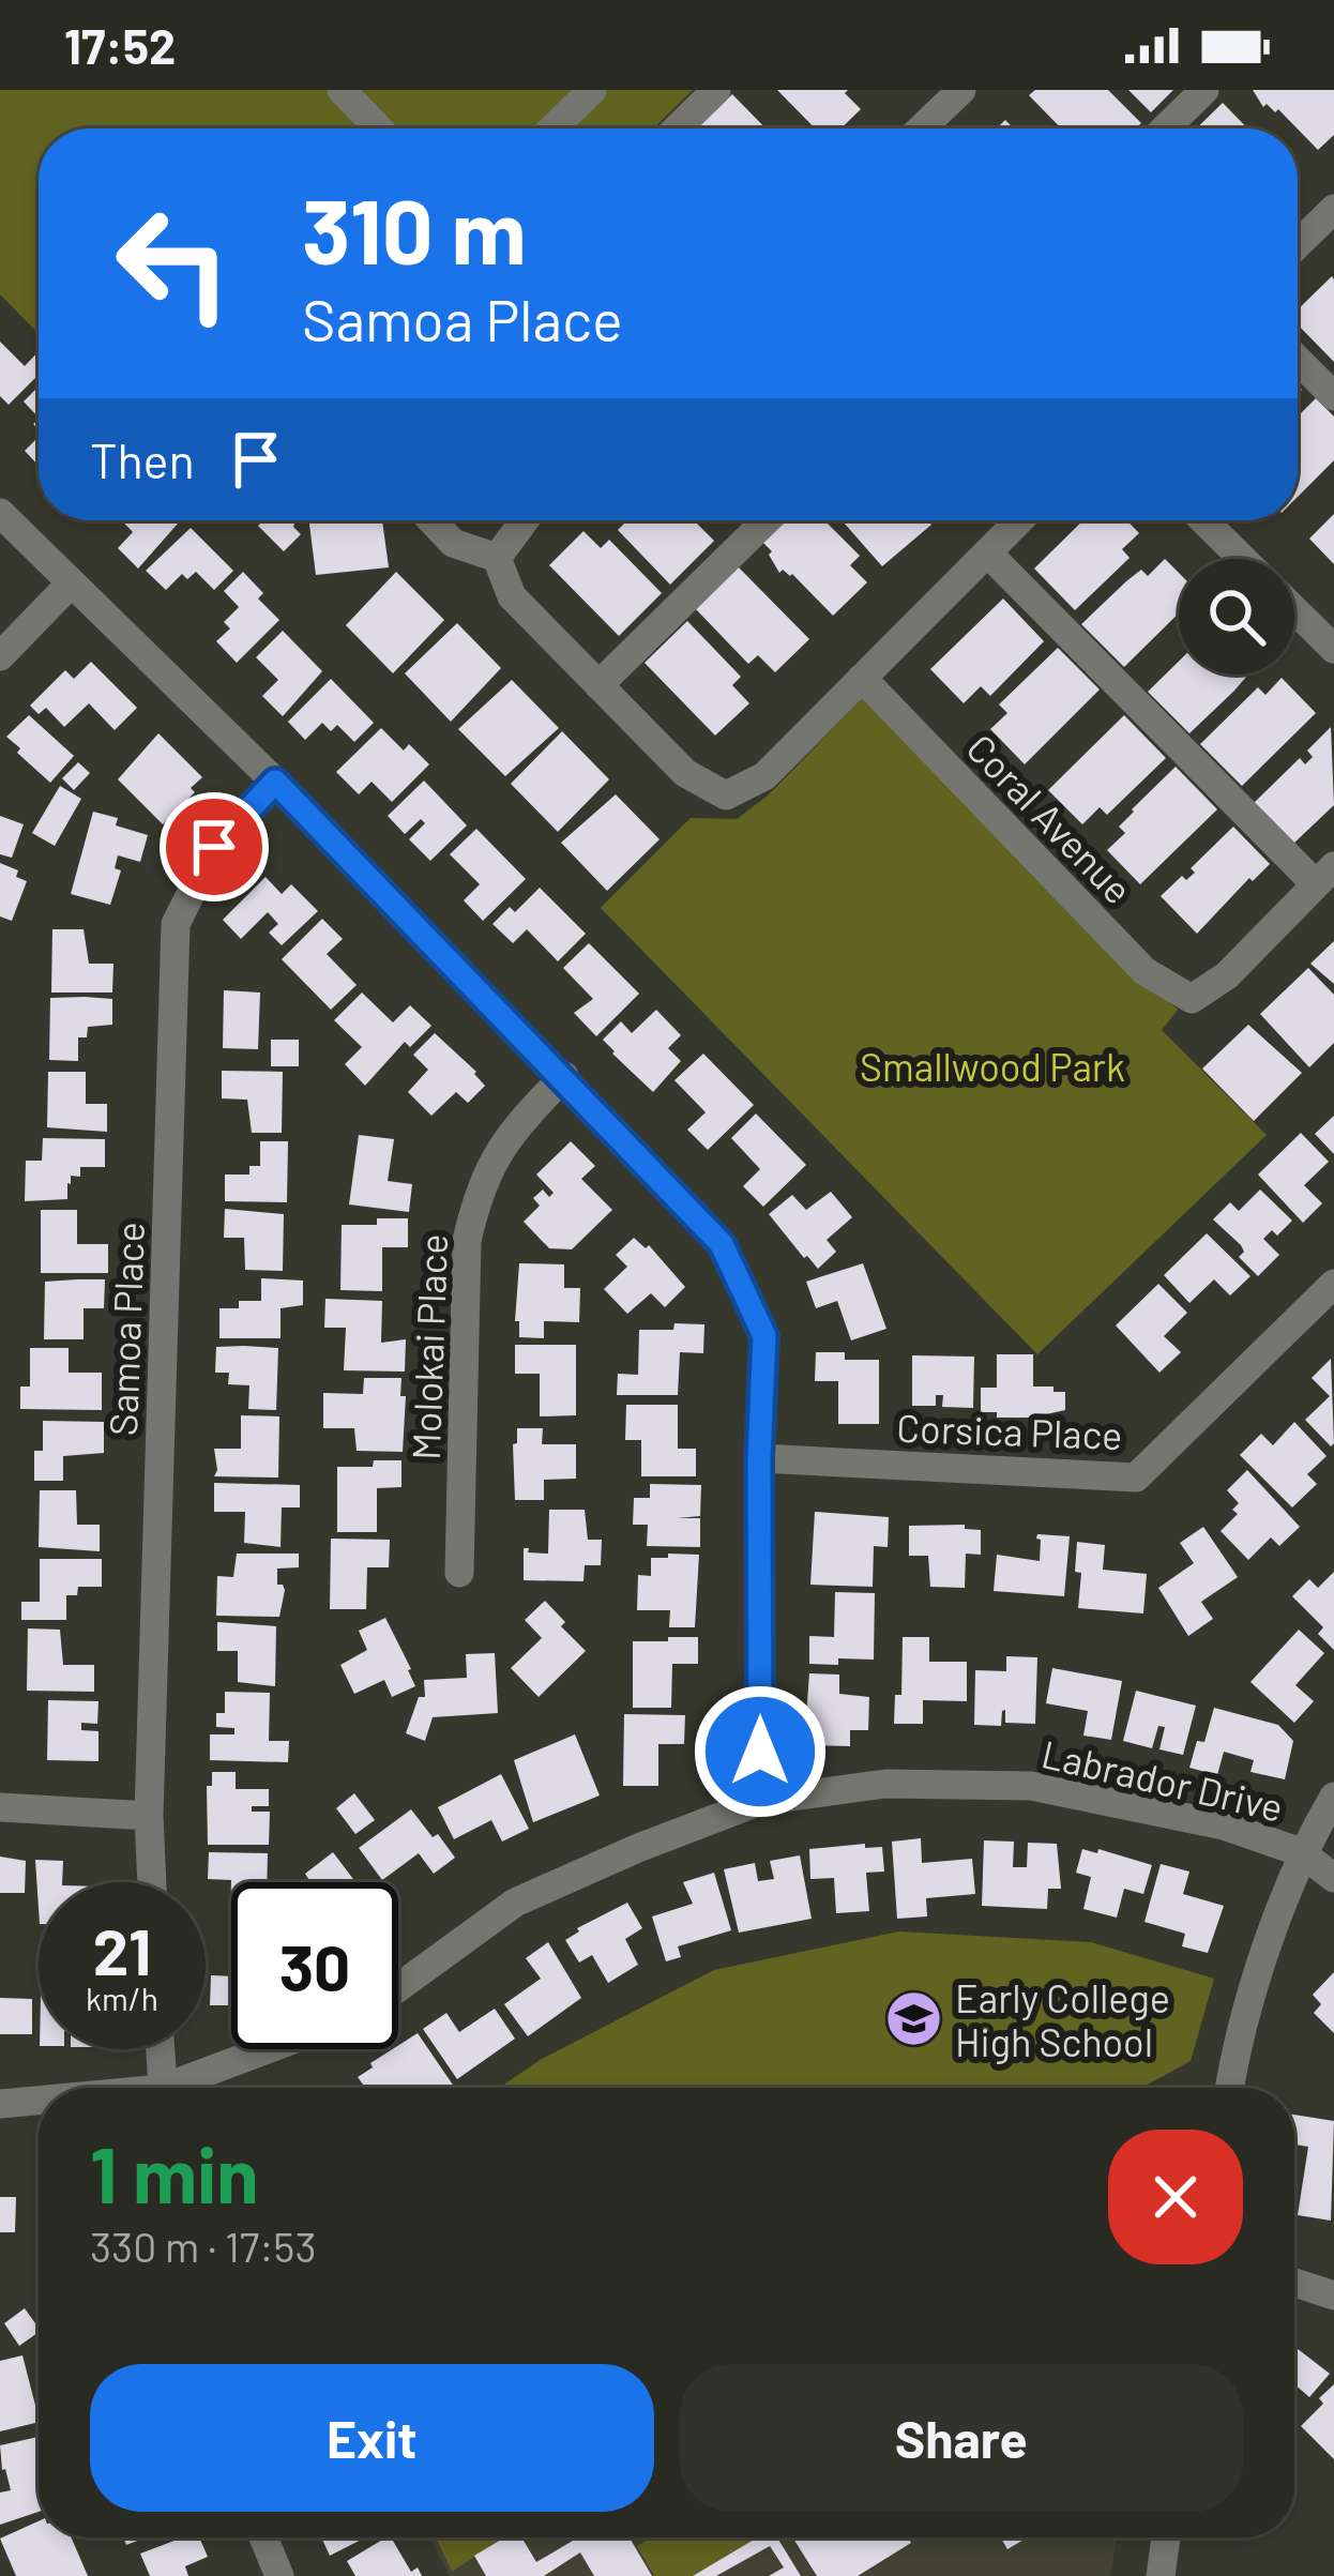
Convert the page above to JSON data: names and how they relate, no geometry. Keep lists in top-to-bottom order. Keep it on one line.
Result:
{"streets":{"street":["Coral Avenue","Samoa Place","Molokai Place","Corsica Place","Labrador Drive"]},"parks":["Smallwood Park"],"places":{"school or university":["Early College High School"]},"page":{"status":"17:52","turn":["310 m","Samoa Place"],"then":"Then","speed":"21 km/h","limit":"30","heading":["1 min","330 m · 17:53"],"buttons":["Exit","Share"]}}
